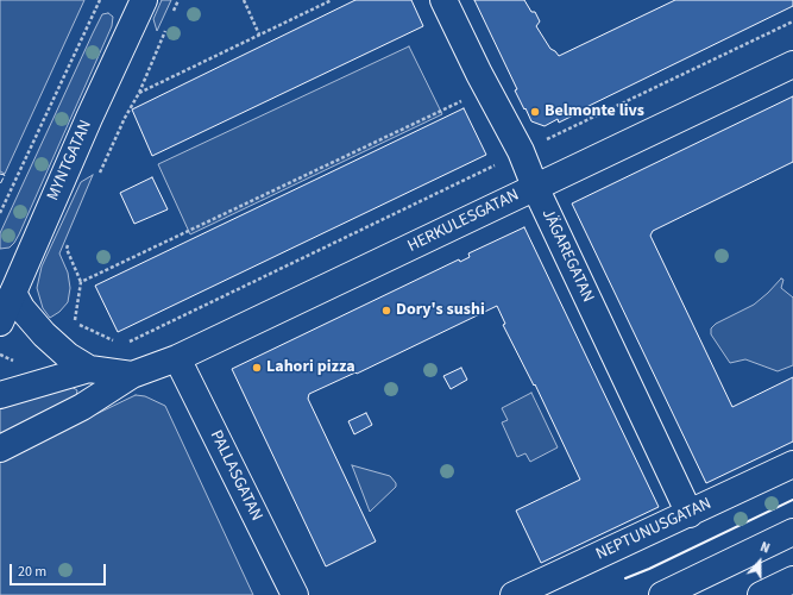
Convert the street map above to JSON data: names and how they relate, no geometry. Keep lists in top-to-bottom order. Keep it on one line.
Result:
{"streets":{"main road":["MYNTGATAN","HERKULESGATAN","JÄGAREGATAN","PALLASGATAN","NEPTUNUSGATAN"]},"crossings":[["MYNTGATAN","HERKULESGATAN"],["HERKULESGATAN","JÄGAREGATAN"],["HERKULESGATAN","PALLASGATAN"],["JÄGAREGATAN","NEPTUNUSGATAN"]],"places":["Belmonte livs","Dory's sushi","Lahori pizza"],"scale_bar":"20 m","north":"top"}
